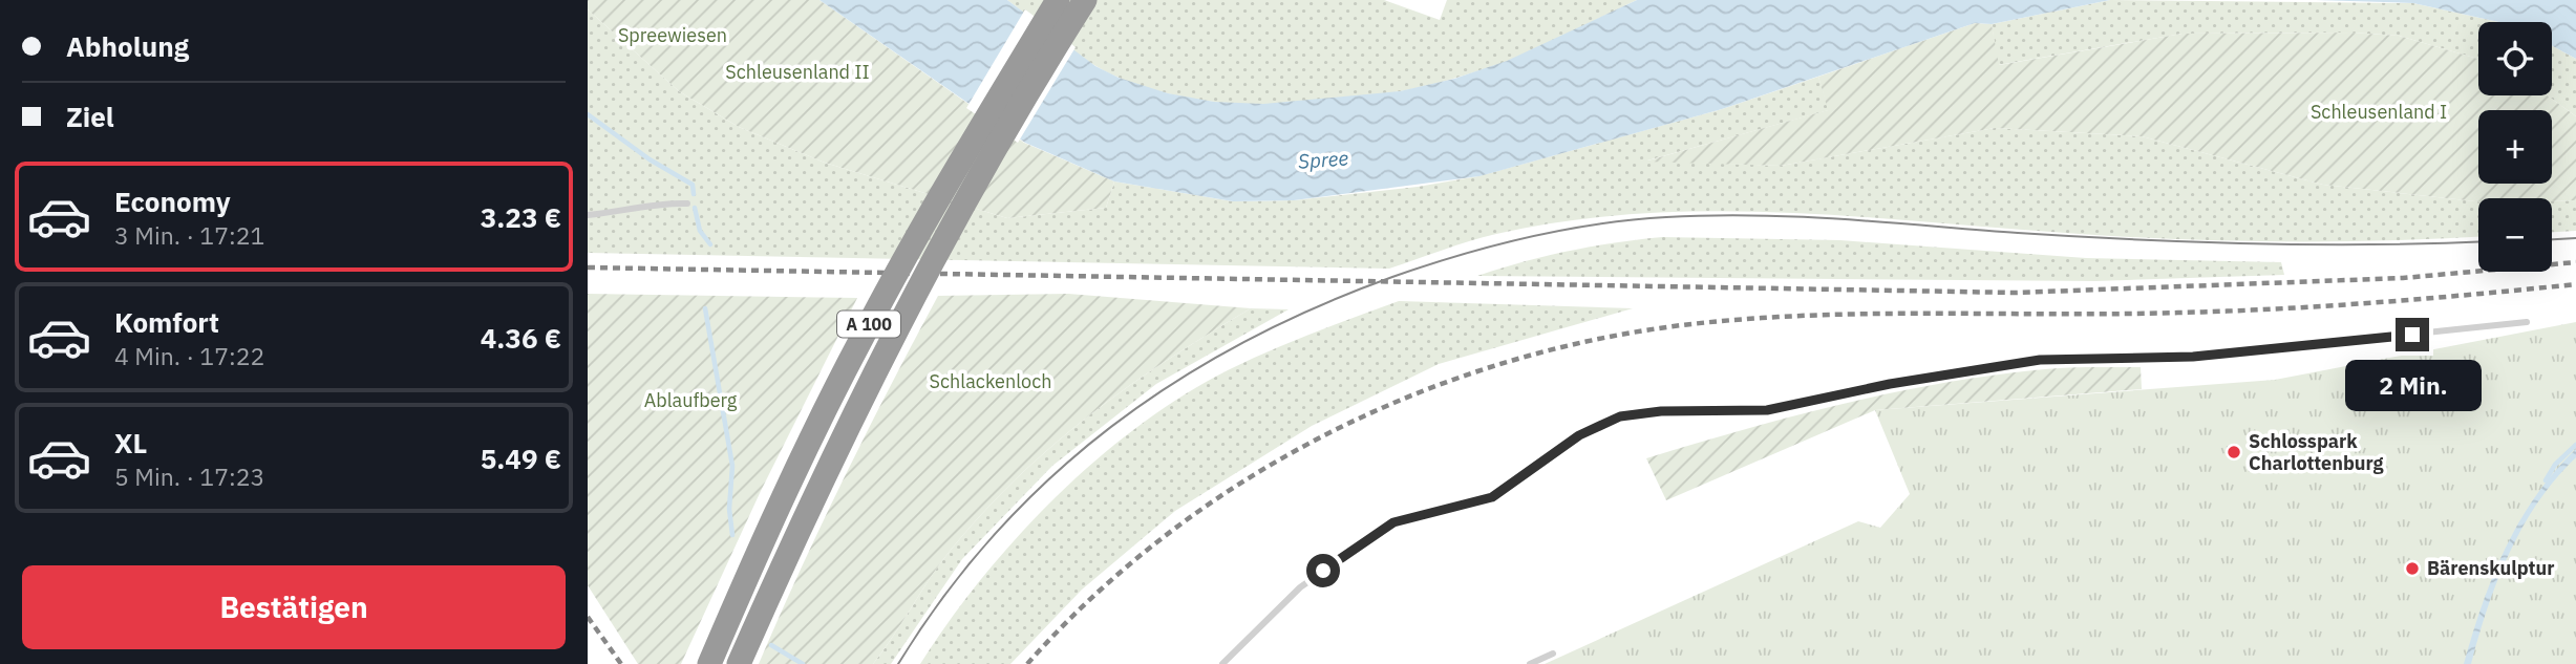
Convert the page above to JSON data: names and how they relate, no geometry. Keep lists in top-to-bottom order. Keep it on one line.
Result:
{"streets":{"highway":["A 100"]},"water":["Spree"],"parks":["Spreewiesen","Schleusenland II","Schleusenland I","Schlackenloch","Ablaufberg"],"places":["Schlosspark Charlottenburg","Bärenskulptur"],"page":{"banner":["Abholung","Ziel"],"map_buttons":["+","−"],"list":[{"name":"Economy","note":"3 Min. · 17:21","value":"3.23 €"},{"name":"Komfort","note":"4 Min. · 17:22","value":"4.36 €"},{"name":"XL","note":"5 Min. · 17:23","value":"5.49 €"}],"bubble":"2 Min.","buttons":"Bestätigen"}}
